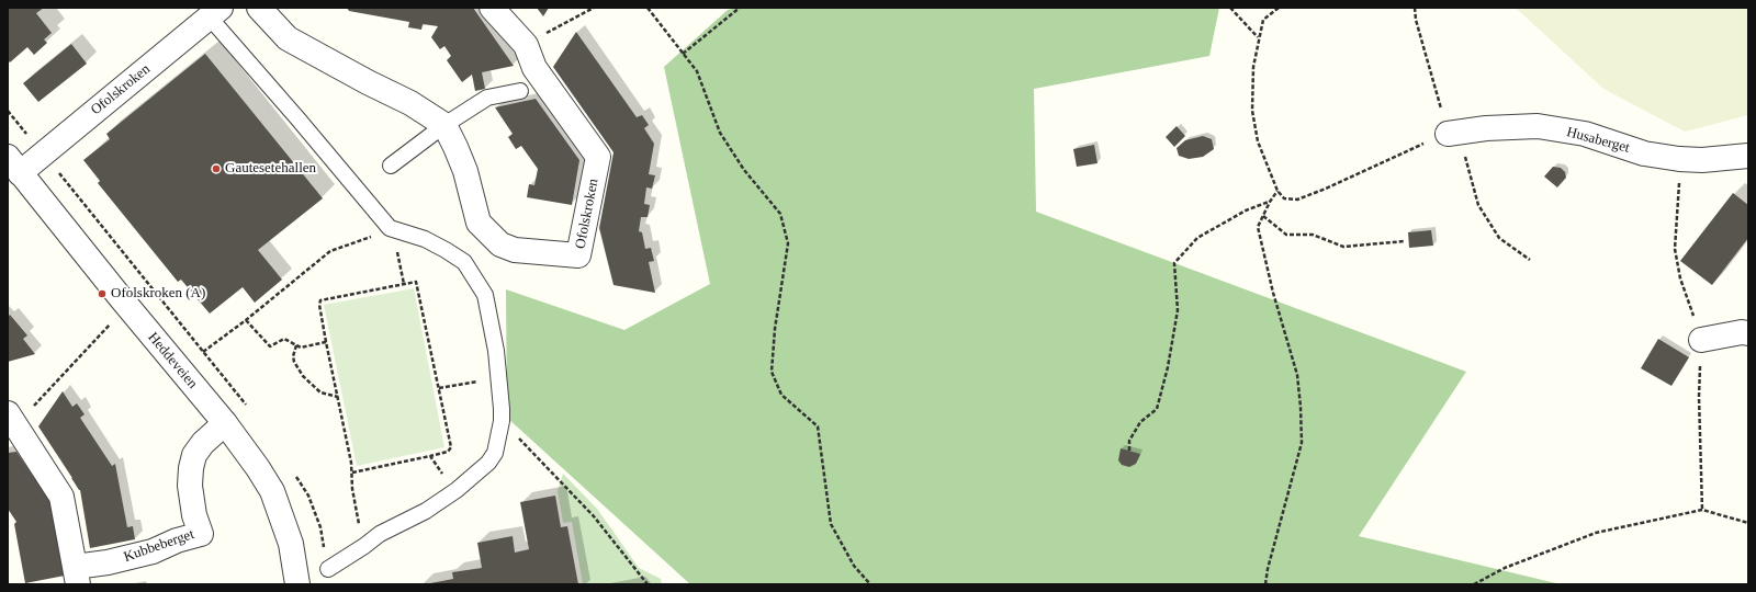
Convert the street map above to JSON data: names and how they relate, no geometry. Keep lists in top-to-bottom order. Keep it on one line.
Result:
{"streets":{"street":["Ofolskroken","Husaberget","Heddeveien","Kubbeberget"]},"crossings":[["Ofolskroken","Heddeveien"],["Heddeveien","Kubbeberget"]],"places":["Gautesetehallen","Ofolskroken (A)"]}
